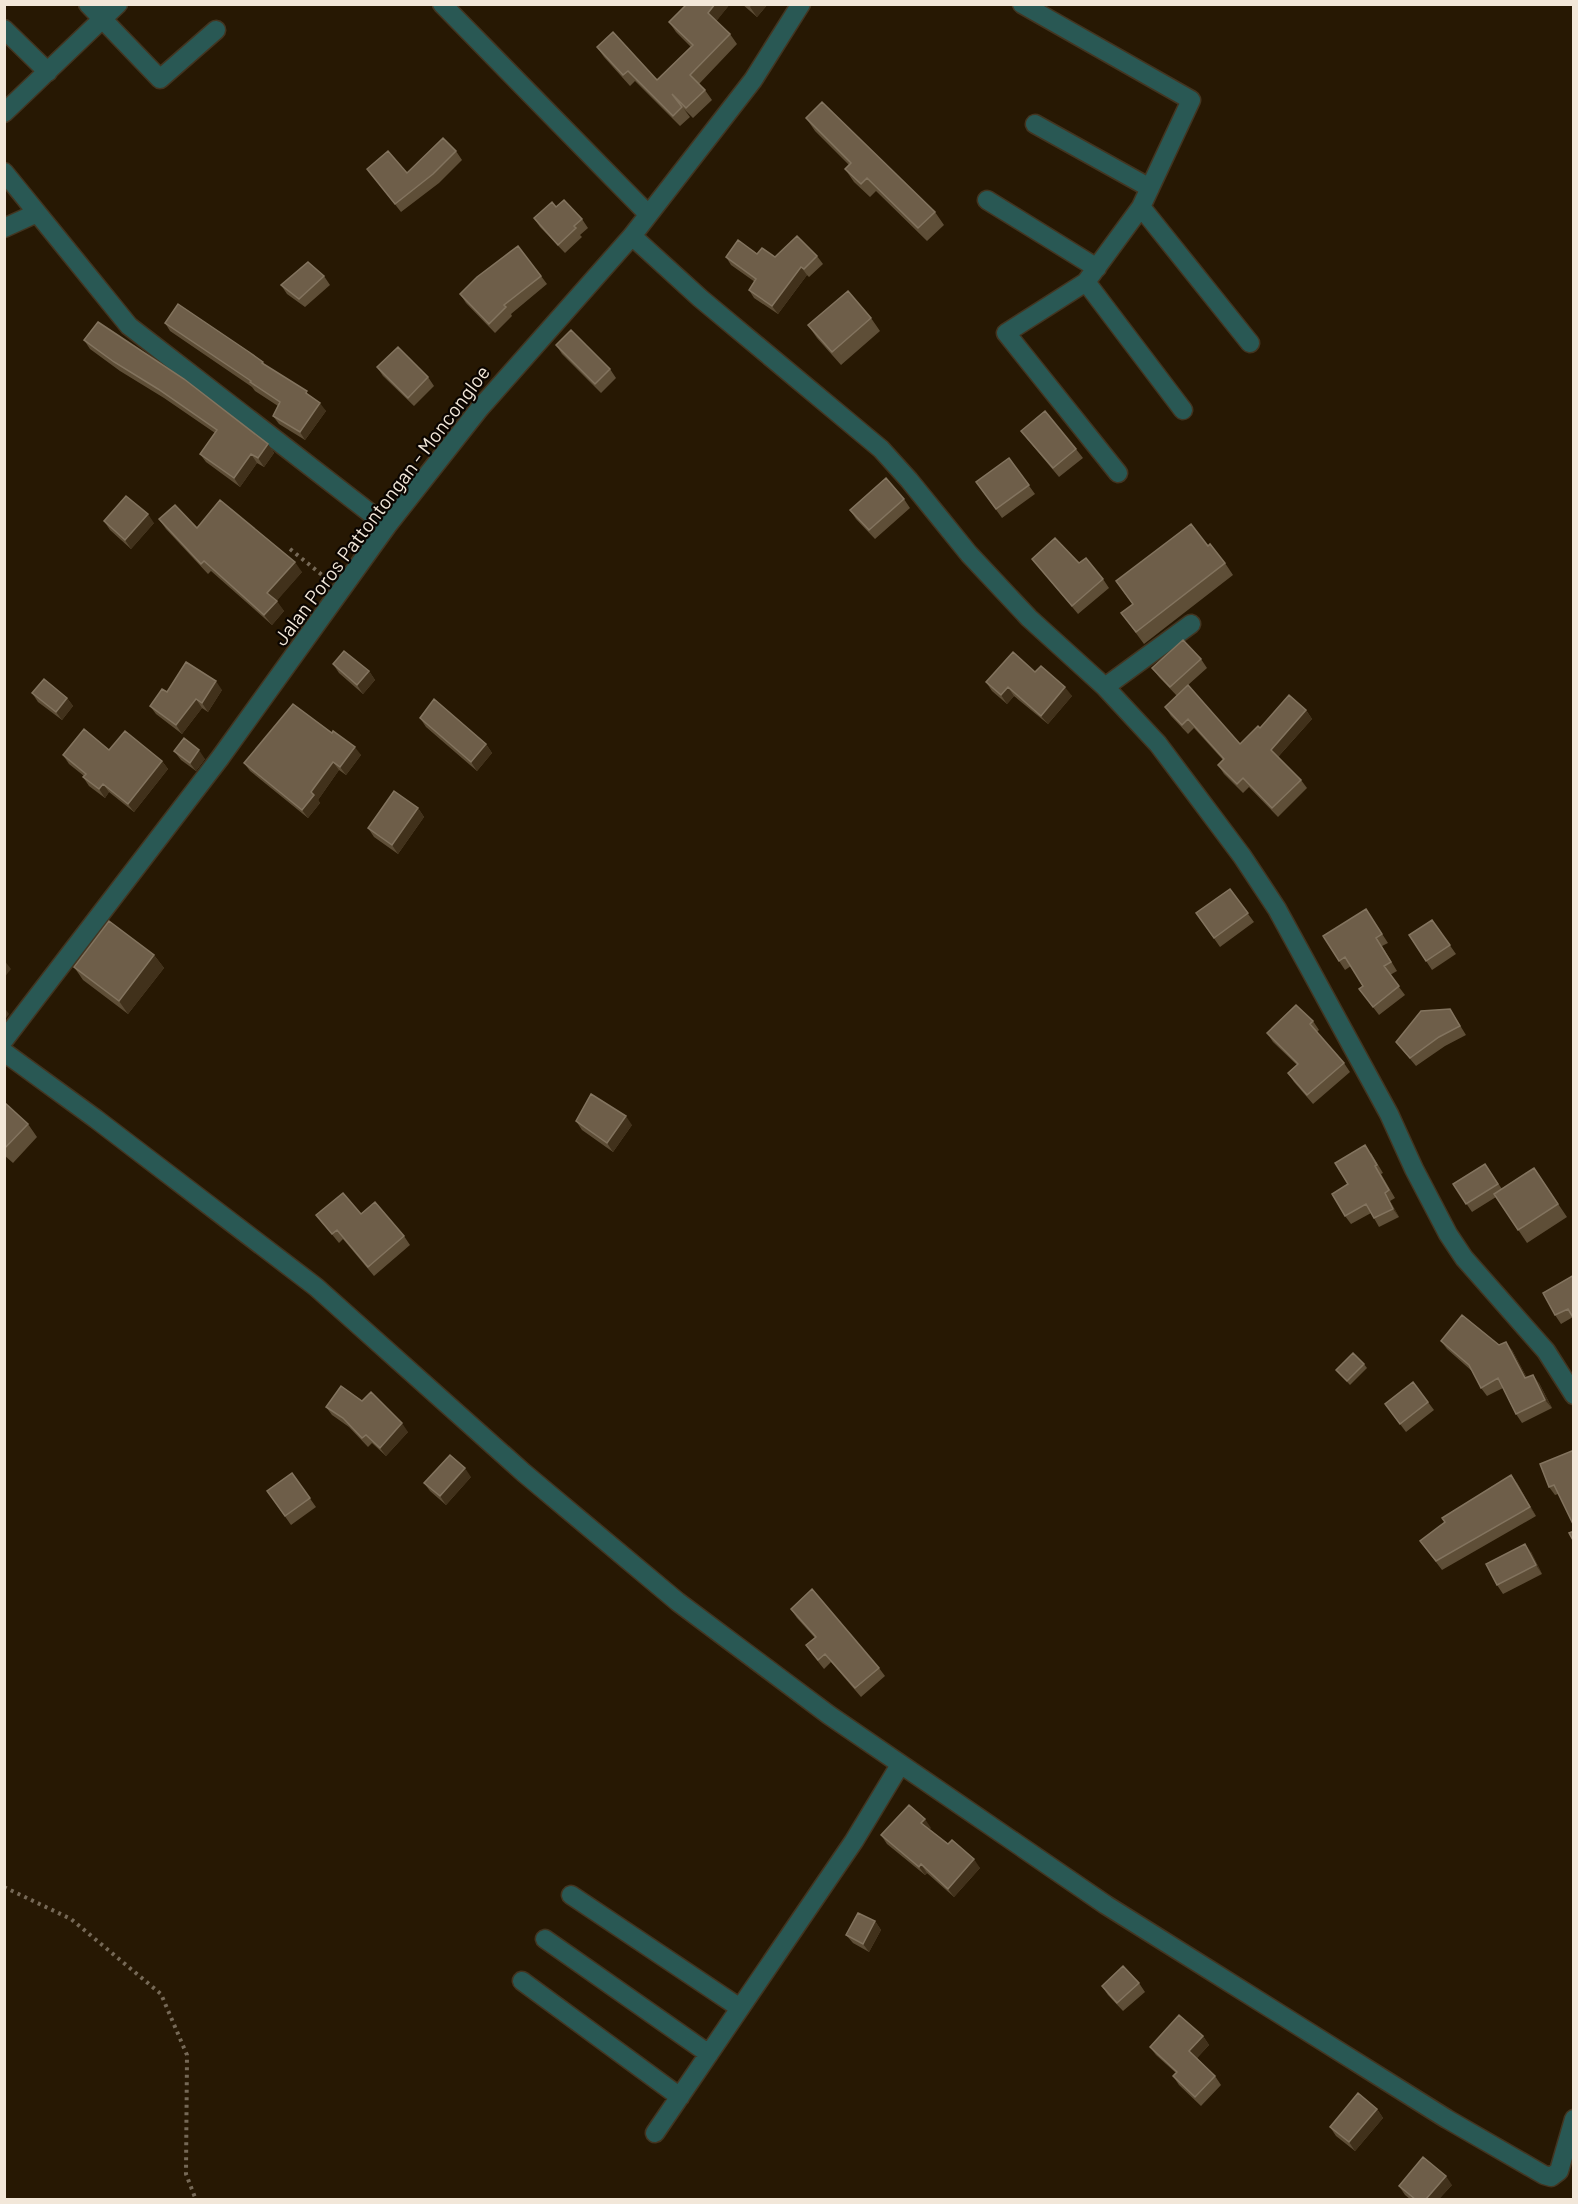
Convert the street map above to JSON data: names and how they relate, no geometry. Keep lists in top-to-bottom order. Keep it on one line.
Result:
{"streets":{"street":["Jalan Poros Pattontongan - Moncongloe"]}}
